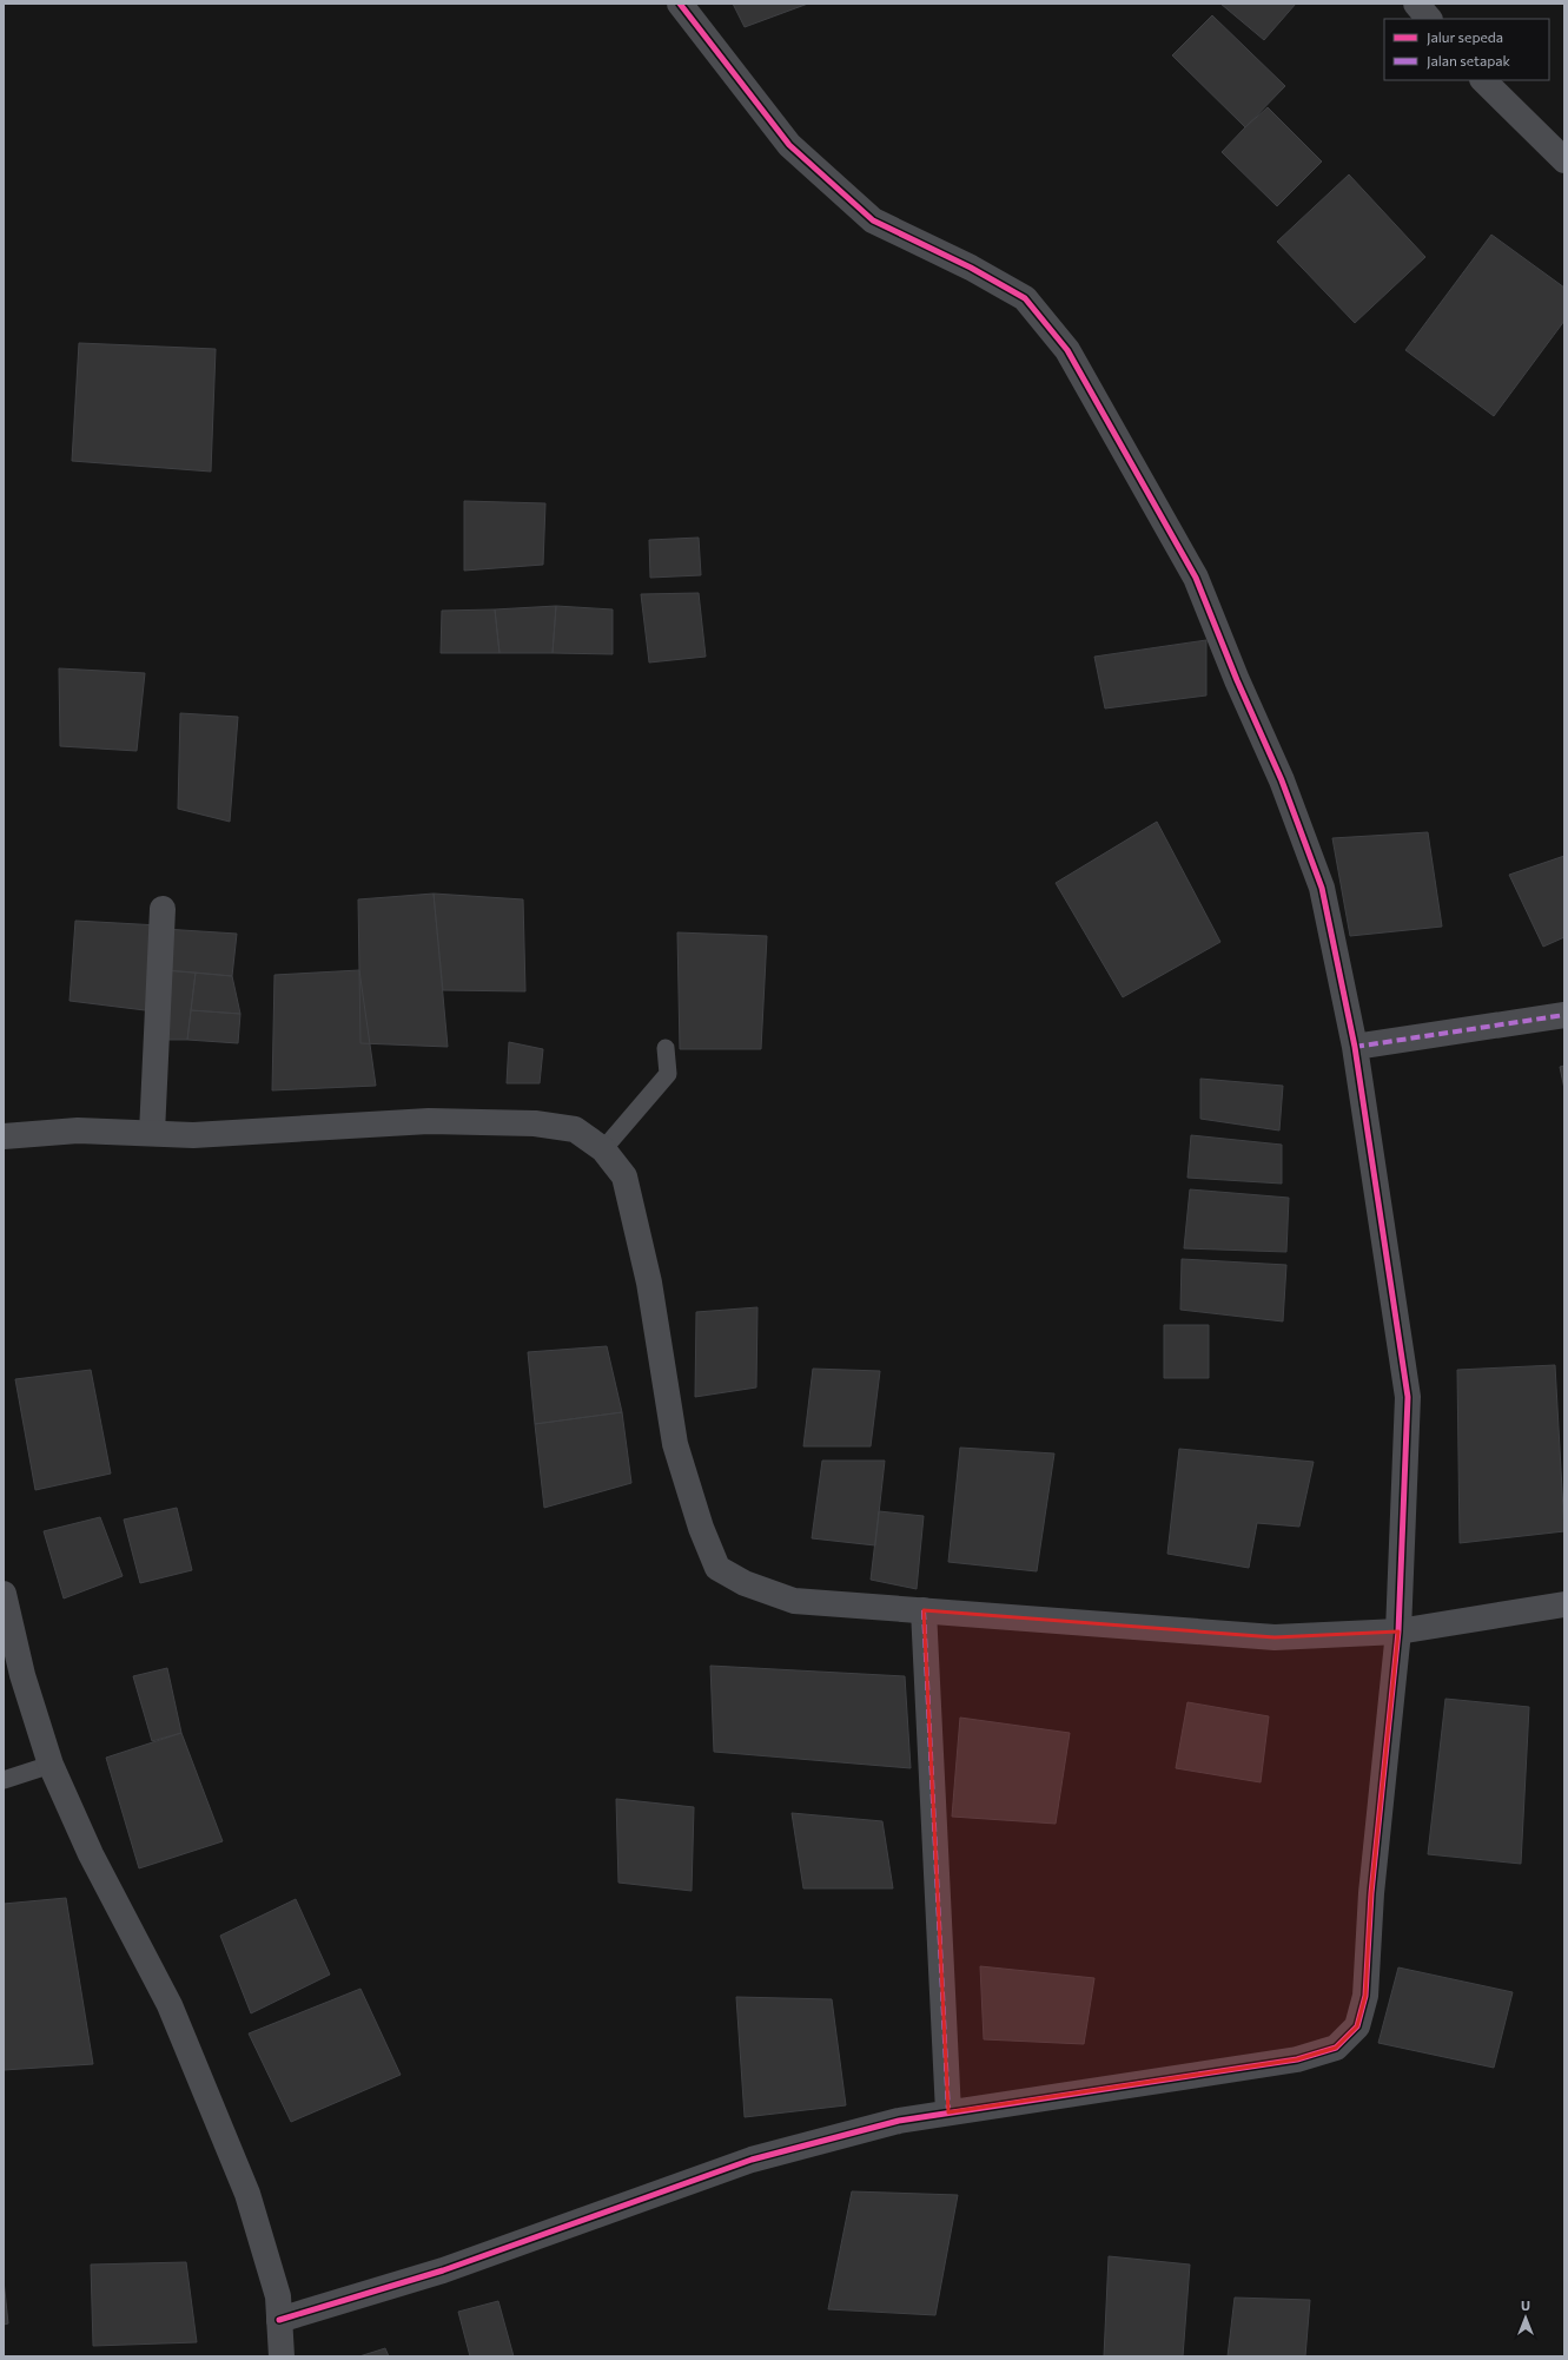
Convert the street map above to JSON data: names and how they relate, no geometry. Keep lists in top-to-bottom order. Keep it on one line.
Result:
{"legend":["Jalur sepeda","Jalan setapak"],"north":"top"}
